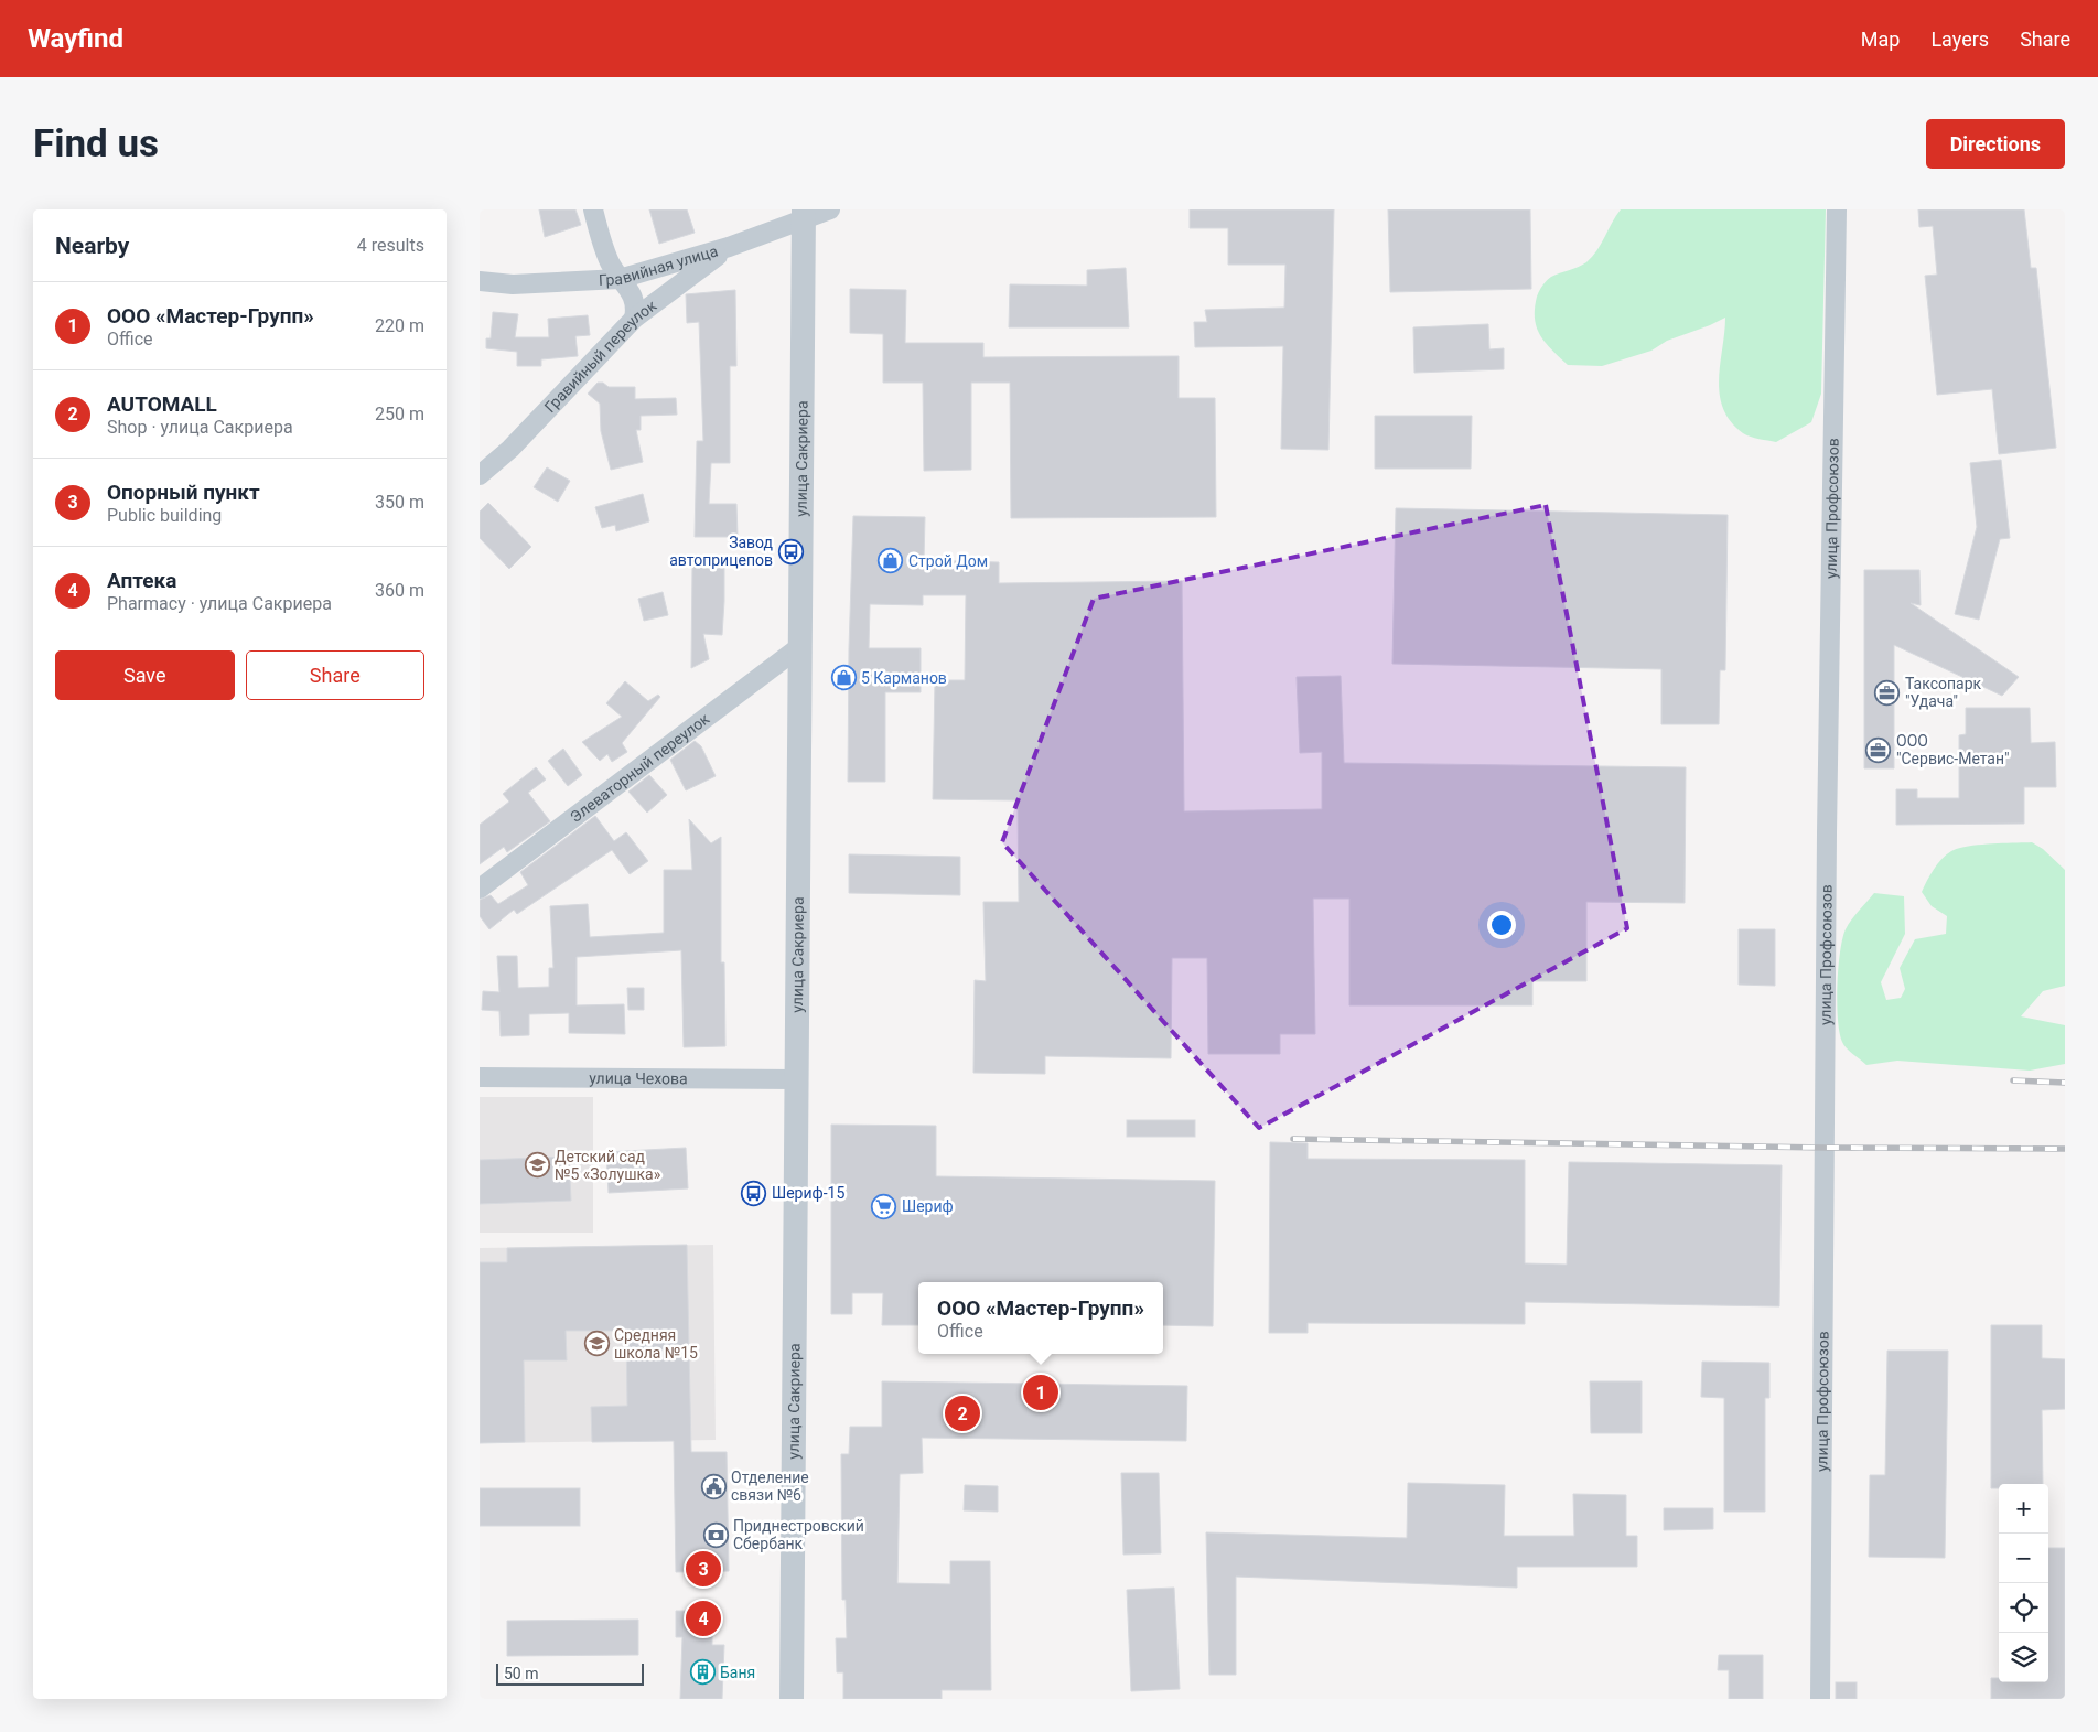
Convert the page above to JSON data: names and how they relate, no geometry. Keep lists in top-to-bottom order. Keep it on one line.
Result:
{"streets":{"street":["Гравийная улица","Гравийный переулок","улица Сакриера","улица Профсоюзов","Элеваторный переулок","улица Чехова"]},"crossings":[["Гравийная улица","Гравийный переулок"],["Гравийная улица","улица Сакриера"],["улица Сакриера","Элеваторный переулок"],["улица Сакриера","улица Чехова"]],"places":{"bus stop":["Завод автоприцепов","Шериф-15"],"shop":["Строй Дом","5 Карманов"],"office":["Таксопарк \"Удача\"","ООО \"Сервис-Метан\""],"school or university":["Детский сад №5 «Золушка»","Средняя школа №15"],"supermarket":["Шериф"],"public building":["Отделение связи №6"],"bank":["Приднестровский Сбербанк"],"building":["Баня"]},"scale_bar":"50 m","page":{"header":"Wayfind","nav":["Map","Layers","Share"],"buttons":["Directions",["Save","Share"]],"title":"Find us","heading":["Nearby","4 results"],"list":[{"mark":"1","name":"ООО «Мастер-Групп»","note":"Office","value":"220 m"},{"mark":"2","name":"AUTOMALL","note":"Shop · улица Сакриера","value":"250 m"},{"mark":"3","name":"Опорный пункт","note":"Public building","value":"350 m"},{"mark":"4","name":"Аптека","note":"Pharmacy · улица Сакриера","value":"360 m"}],"popup":["ООО «Мастер-Групп»","Office"],"pins":["1","2","3","4"],"map_buttons":["+","−"],"scale":"50 m"}}
